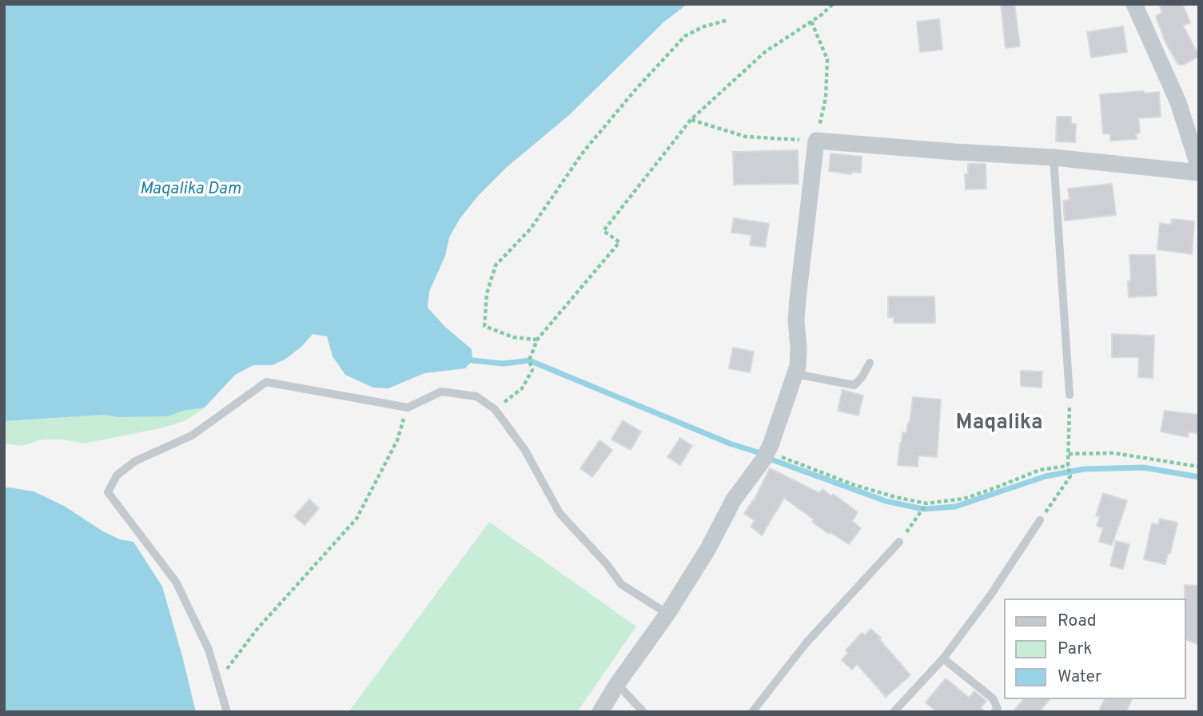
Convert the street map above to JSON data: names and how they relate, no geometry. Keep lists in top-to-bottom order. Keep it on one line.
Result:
{"districts":["Maqalika"],"water":["Maqalika Dam"],"legend":["Road","Park","Water"]}
